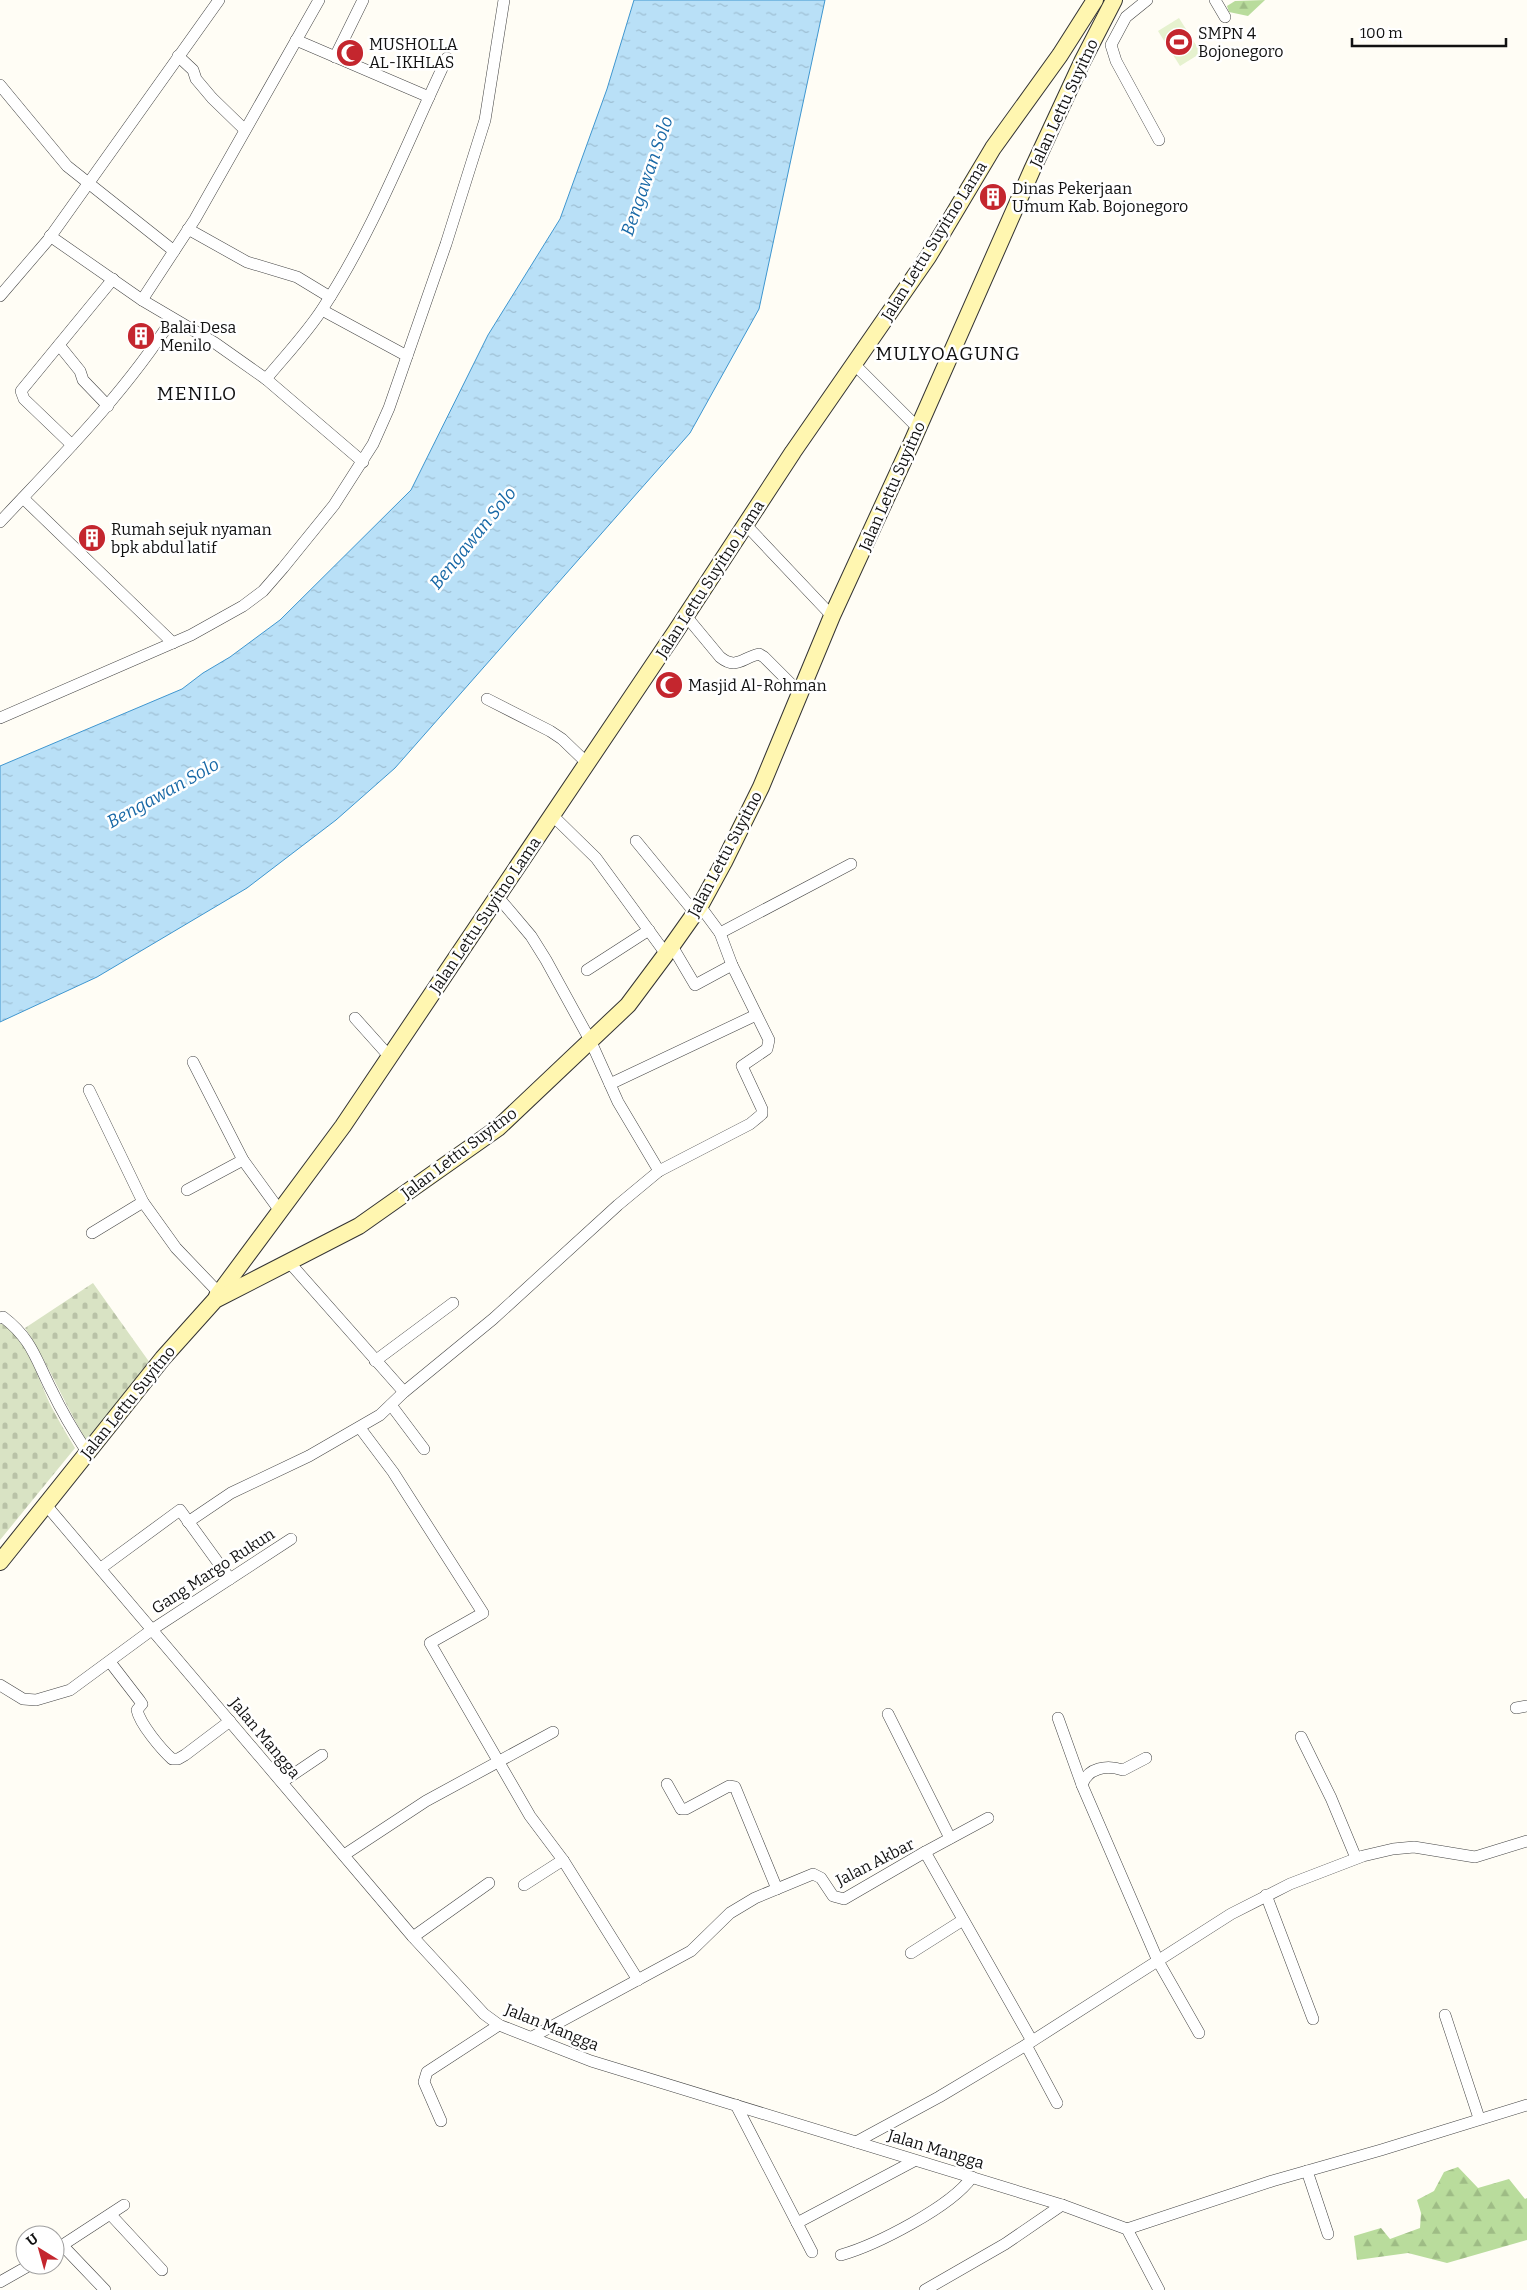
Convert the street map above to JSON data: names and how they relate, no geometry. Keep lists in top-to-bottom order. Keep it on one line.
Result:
{"streets":{"main road":["Jalan Lettu Suyitno","Jalan Lettu Suyitno Lama"],"street":["Gang Margo Rukun","Jalan Mangga","Jalan Akbar"]},"crossings":[["Jalan Lettu Suyitno","Jalan Lettu Suyitno Lama"],["Jalan Lettu Suyitno","Jalan Mangga"],["Gang Margo Rukun","Jalan Mangga"],["Jalan Mangga","Jalan Akbar"]],"districts":["MULYOAGUNG","MENILO"],"water":["Bengawan Solo"],"places":{"sports":["SMPN 4 Bojonegoro"],"mosque":["MUSHOLLA AL-IKHLAS","Masjid Al-Rohman"],"building":["Dinas Pekerjaan Umum Kab. Bojonegoro","Balai Desa Menilo","Rumah sejuk nyaman bpk abdul latif"]},"scale_bar":"100 m","north":"top left"}
